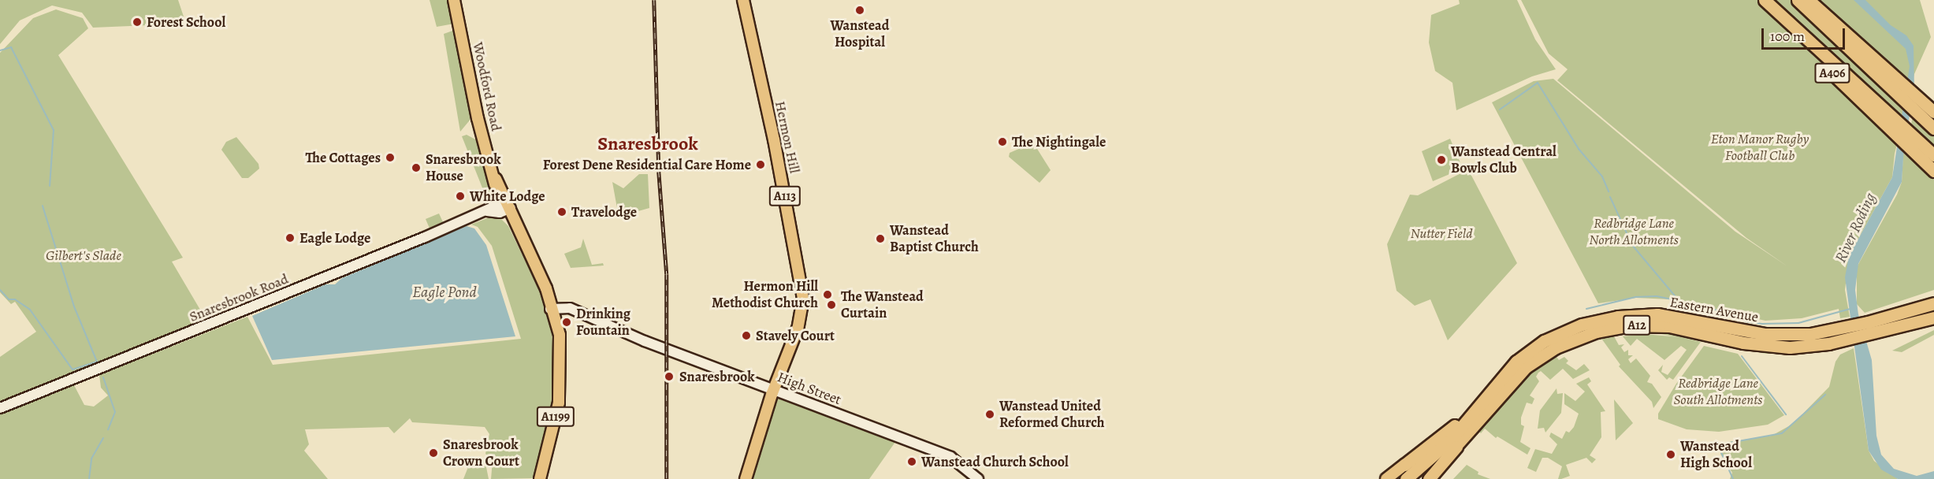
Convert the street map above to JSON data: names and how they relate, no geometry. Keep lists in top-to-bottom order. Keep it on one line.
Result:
{"streets":{"highway":["A406","Eastern Avenue","A12"],"main road":["Woodford Road","Hermon Hill","A113","A1199"],"street":["Snaresbrook Road","High Street"]},"crossings":[["Woodford Road","Snaresbrook Road"],["Woodford Road","A1199"],["Hermon Hill","A113"],["Hermon Hill","High Street"],["A113","High Street"],["Snaresbrook Road","A1199"],["Eastern Avenue","A12"],["High Street","A1199"]],"districts":["Snaresbrook"],"water":["River Roding","Eagle Pond"],"parks":["Eton Manor Rugby Football Club","Redbridge Lane North Allotments","Nutter Field","Gilbert's Slade","Redbridge Lane South Allotments"],"places":["Wanstead Hospital","Forest School","The Nightingale","The Cottages","Wanstead Central Bowls Club","Forest Dene Residential Care Home","Snaresbrook House","White Lodge","Travelodge","Eagle Lodge","Wanstead Baptist Church","Hermon Hill Methodist Church","The Wanstead Curtain","Drinking Fountain","Stavely Court","Snaresbrook","Wanstead United Reformed Church","Snaresbrook Crown Court","Wanstead High School","Wanstead Church School"],"scale_bar":"100 m"}
